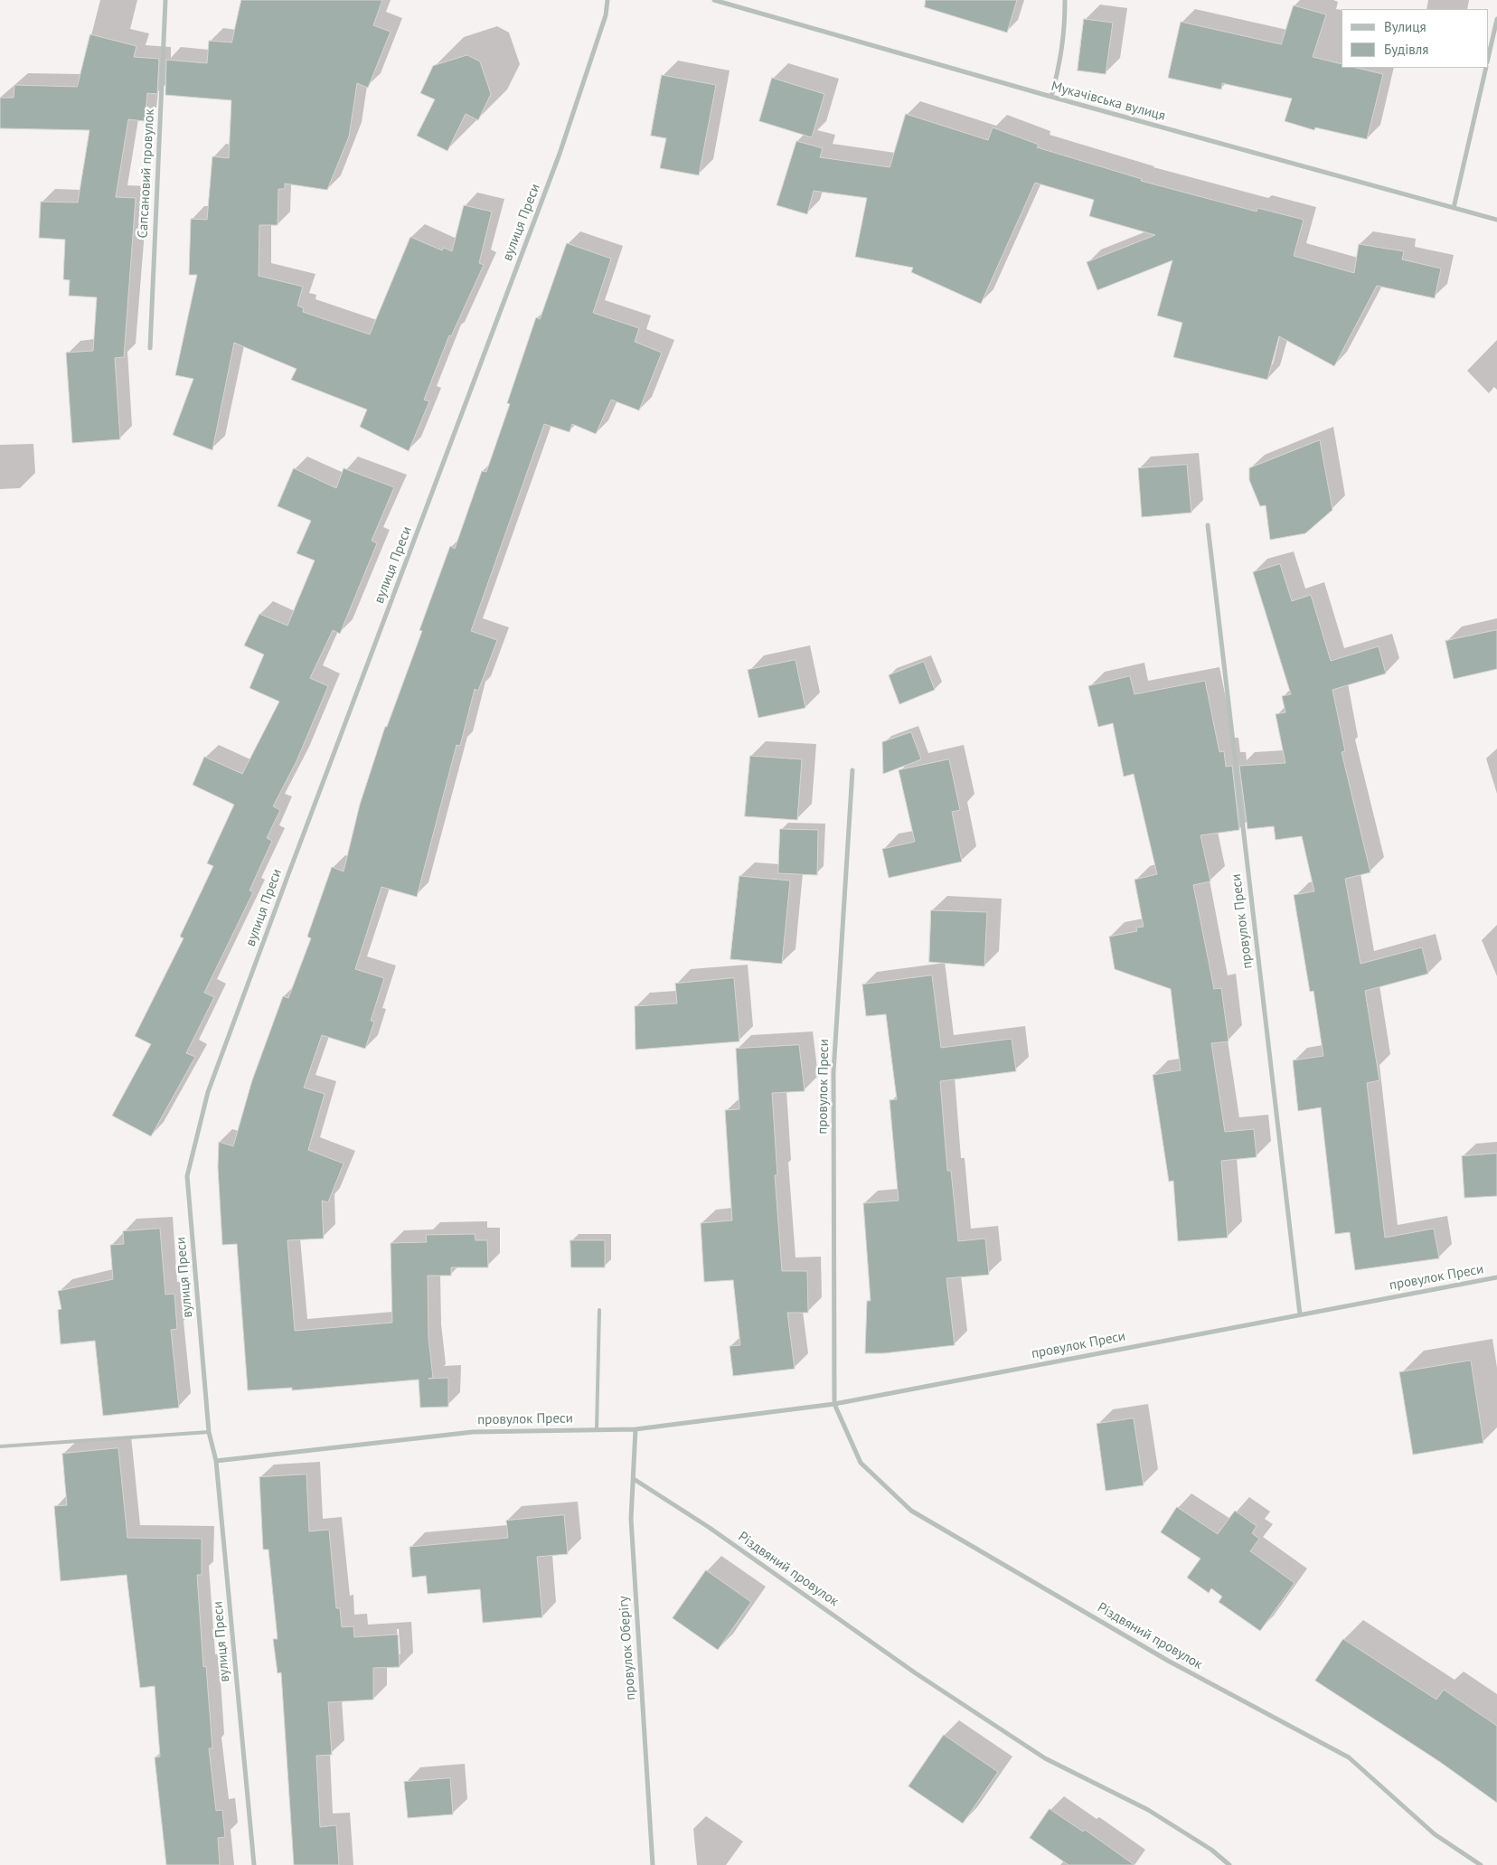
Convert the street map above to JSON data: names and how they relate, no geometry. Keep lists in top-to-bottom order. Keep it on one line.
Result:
{"streets":{"street":["Мукачівська вулиця","Сапсановий провулок","вулиця Преси","провулок Преси","Різдвяний провулок","провулок Оберігу"]},"crossings":[["вулиця Преси","провулок Преси"],["провулок Преси","Різдвяний провулок"],["провулок Преси","провулок Оберігу"],["Різдвяний провулок","провулок Оберігу"]],"legend":["Вулиця","Будівля"]}
